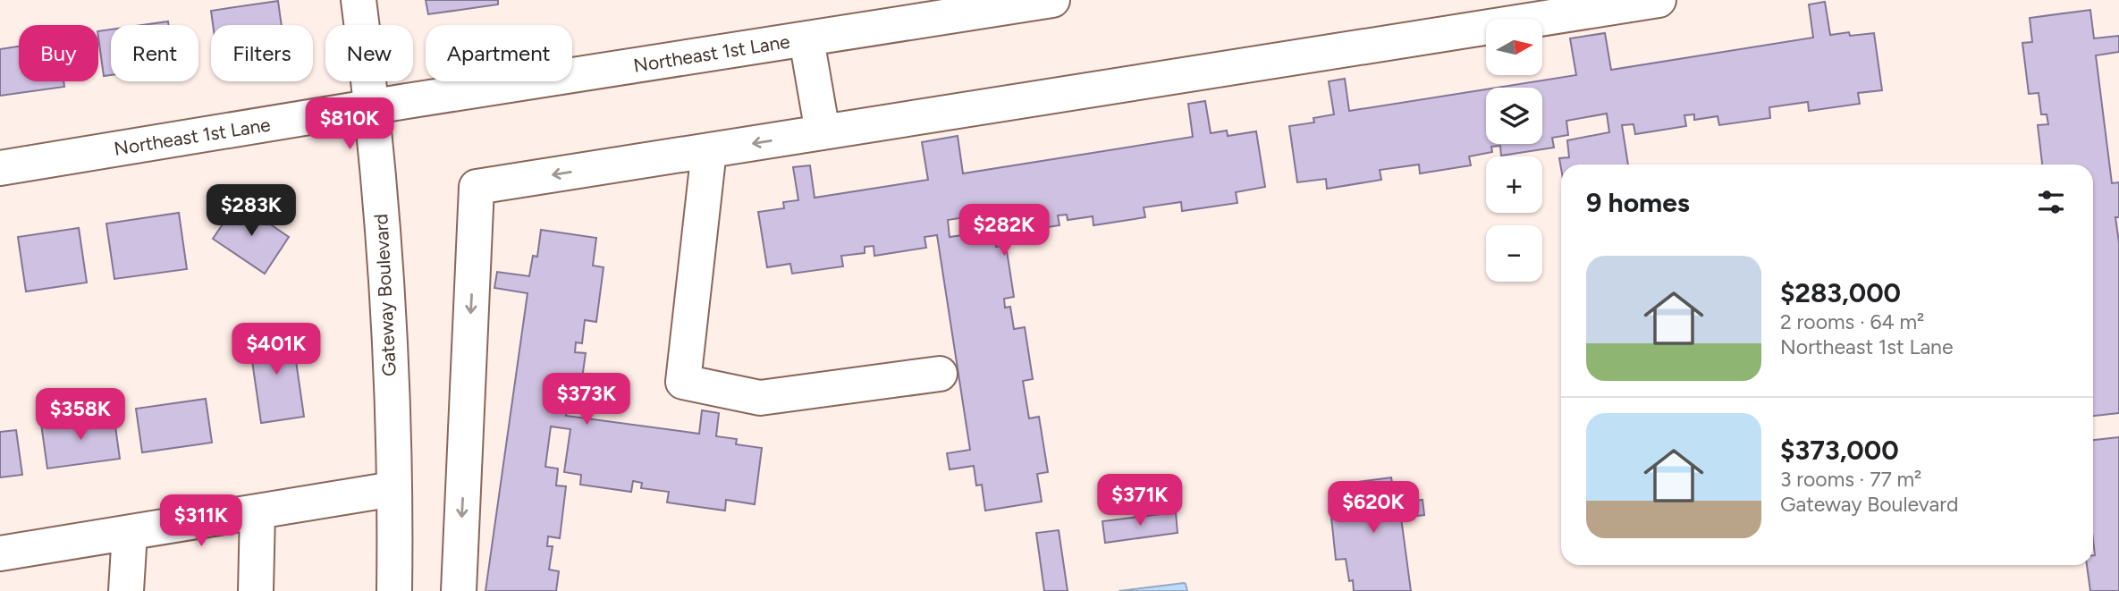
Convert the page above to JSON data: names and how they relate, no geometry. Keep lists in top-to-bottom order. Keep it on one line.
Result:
{"streets":{"street":["Northeast 1st Lane","Gateway Boulevard"]},"crossings":[["Northeast 1st Lane","Gateway Boulevard"]],"north":"right","page":{"map_buttons":["+","−"],"chip":["Buy","Rent","Filters","New","Apartment"],"price":["$810K","$283K","$282K","$401K","$373K","$358K","$371K","$620K","$311K"],"heading":"9 homes","list":[{"name":"$283,000","note":"2 rooms · 64 m² · Northeast 1st Lane"},{"name":"$373,000","note":"3 rooms · 77 m² · Gateway Boulevard"}]}}
